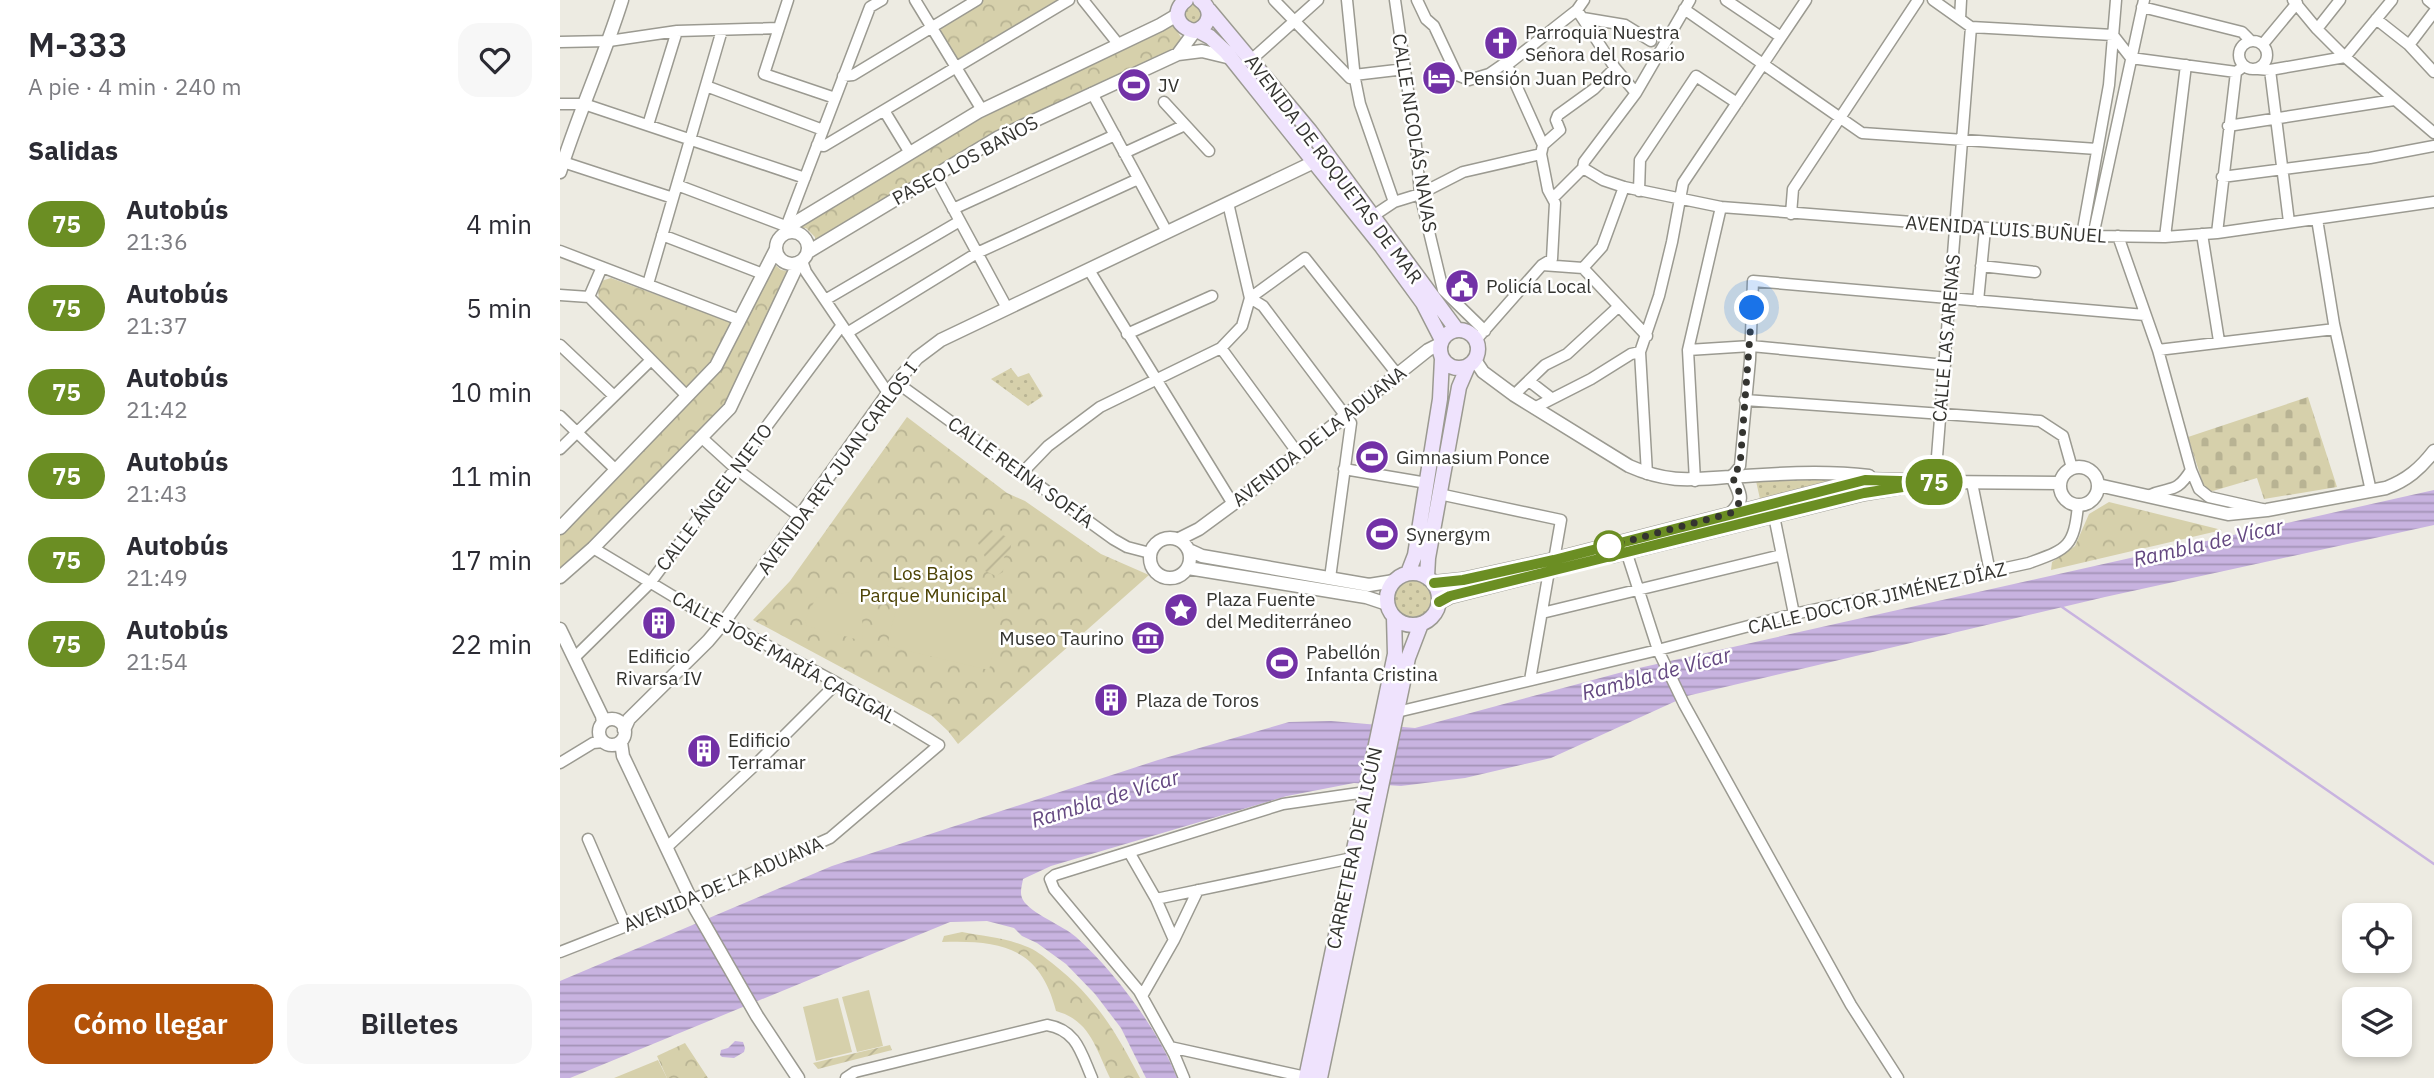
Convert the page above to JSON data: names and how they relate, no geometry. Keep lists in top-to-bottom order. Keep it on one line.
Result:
{"streets":{"main road":["AVENIDA DE ROQUETAS DE MAR","CARRETERA DE ALICÚN"],"street":["CALLE NICOLÁS NAVAS","PASEO LOS BAÑOS","AVENIDA LUIS BUÑUEL","CALLE LAS ARENAS","AVENIDA DE LA ADUANA","AVENIDA REY JUAN CARLOS I","CALLE REINA SOFÍA","CALLE ÁNGEL NIETO","CALLE DOCTOR JIMÉNEZ DÍAZ","CALLE JOSÉ MARÍA CAGIGAL"]},"crossings":[["CALLE NICOLÁS NAVAS","AVENIDA DE ROQUETAS DE MAR"],["CALLE NICOLÁS NAVAS","AVENIDA DE LA ADUANA"],["PASEO LOS BAÑOS","AVENIDA DE ROQUETAS DE MAR"],["AVENIDA DE ROQUETAS DE MAR","AVENIDA DE LA ADUANA"],["AVENIDA DE ROQUETAS DE MAR","AVENIDA REY JUAN CARLOS I"],["AVENIDA LUIS BUÑUEL","CALLE LAS ARENAS"],["AVENIDA DE LA ADUANA","CALLE REINA SOFÍA"],["AVENIDA DE LA ADUANA","CALLE JOSÉ MARÍA CAGIGAL"],["AVENIDA REY JUAN CARLOS I","CALLE REINA SOFÍA"],["AVENIDA REY JUAN CARLOS I","CALLE JOSÉ MARÍA CAGIGAL"],["CALLE ÁNGEL NIETO","CALLE JOSÉ MARÍA CAGIGAL"],["CALLE DOCTOR JIMÉNEZ DÍAZ","CARRETERA DE ALICÚN"]],"water":["Rambla de Vícar"],"parks":["Los Bajos Parque Municipal"],"places":{"church":["Parroquia Nuestra Señora del Rosario"],"hotel":["Pensión Juan Pedro"],"sports":["JV","Gimnasium Ponce","Synergym","Pabellón Infanta Cristina"],"public building":["Policía Local"],"place":["Plaza Fuente del Mediterráneo"],"building":["Edificio Rivarsa IV","Plaza de Toros","Edificio Terramar"],"museum":["Museo Taurino"]},"lines":["bus line 75"],"page":{"heading":[["M-333","A pie · 4 min · 240 m"],"Salidas"],"on_map":"75","list":[{"mark":"75","name":"Autobús","note":"21:36","value":"4 min"},{"mark":"75","name":"Autobús","note":"21:37","value":"5 min"},{"mark":"75","name":"Autobús","note":"21:42","value":"10 min"},{"mark":"75","name":"Autobús","note":"21:43","value":"11 min"},{"mark":"75","name":"Autobús","note":"21:49","value":"17 min"},{"mark":"75","name":"Autobús","note":"21:54","value":"22 min"}],"buttons":["Cómo llegar","Billetes"]}}
